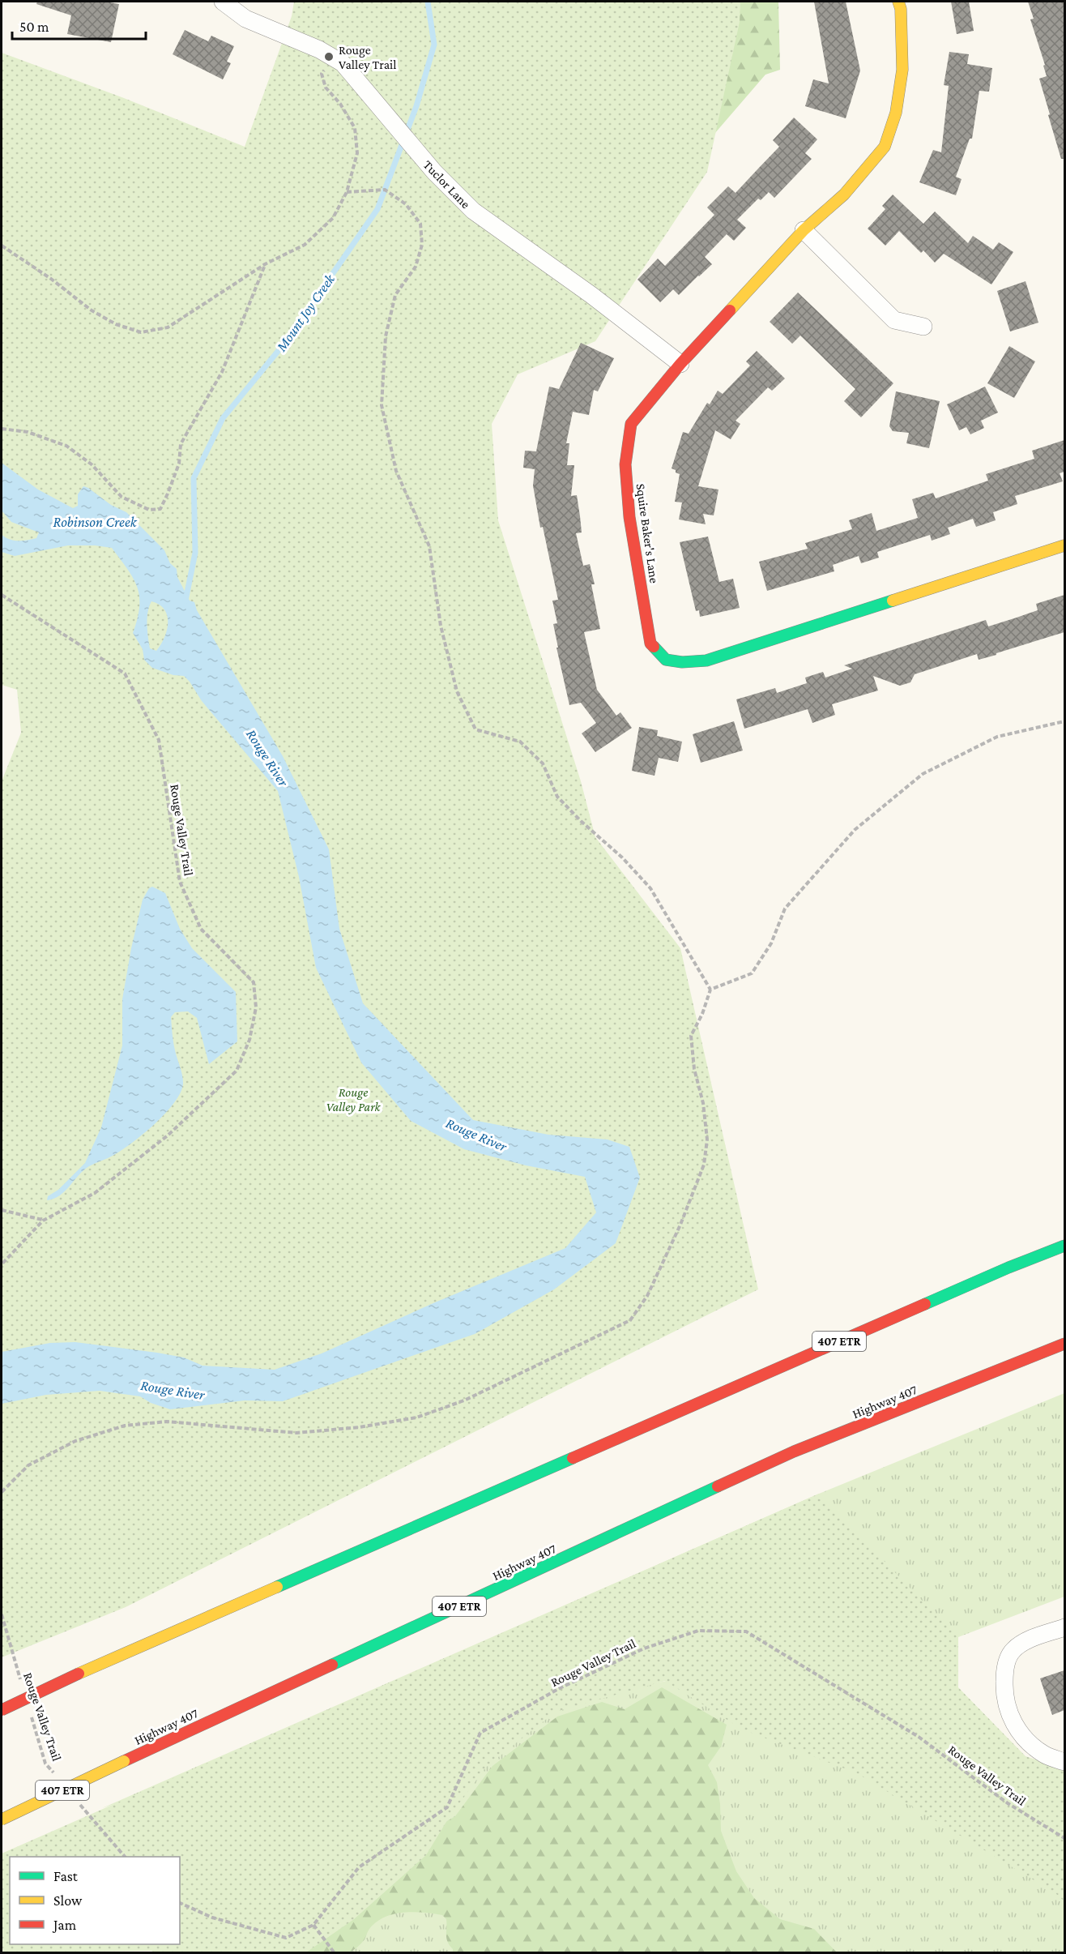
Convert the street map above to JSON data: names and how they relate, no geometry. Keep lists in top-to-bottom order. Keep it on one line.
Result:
{"streets":{"main road":["Squire Baker's Lane","407 ETR","Highway 407"],"street":["Tuclor Lane"],"path":["Rouge Valley Trail"]},"crossings":[["Tuclor Lane","Squire Baker's Lane"]],"water":["Mount Joy Creek","Robinson Creek","Rouge River"],"parks":["Rouge Valley Park"],"places":["Rouge Valley Trail"],"legend":["Fast","Slow","Jam"],"scale_bar":"50 m"}
